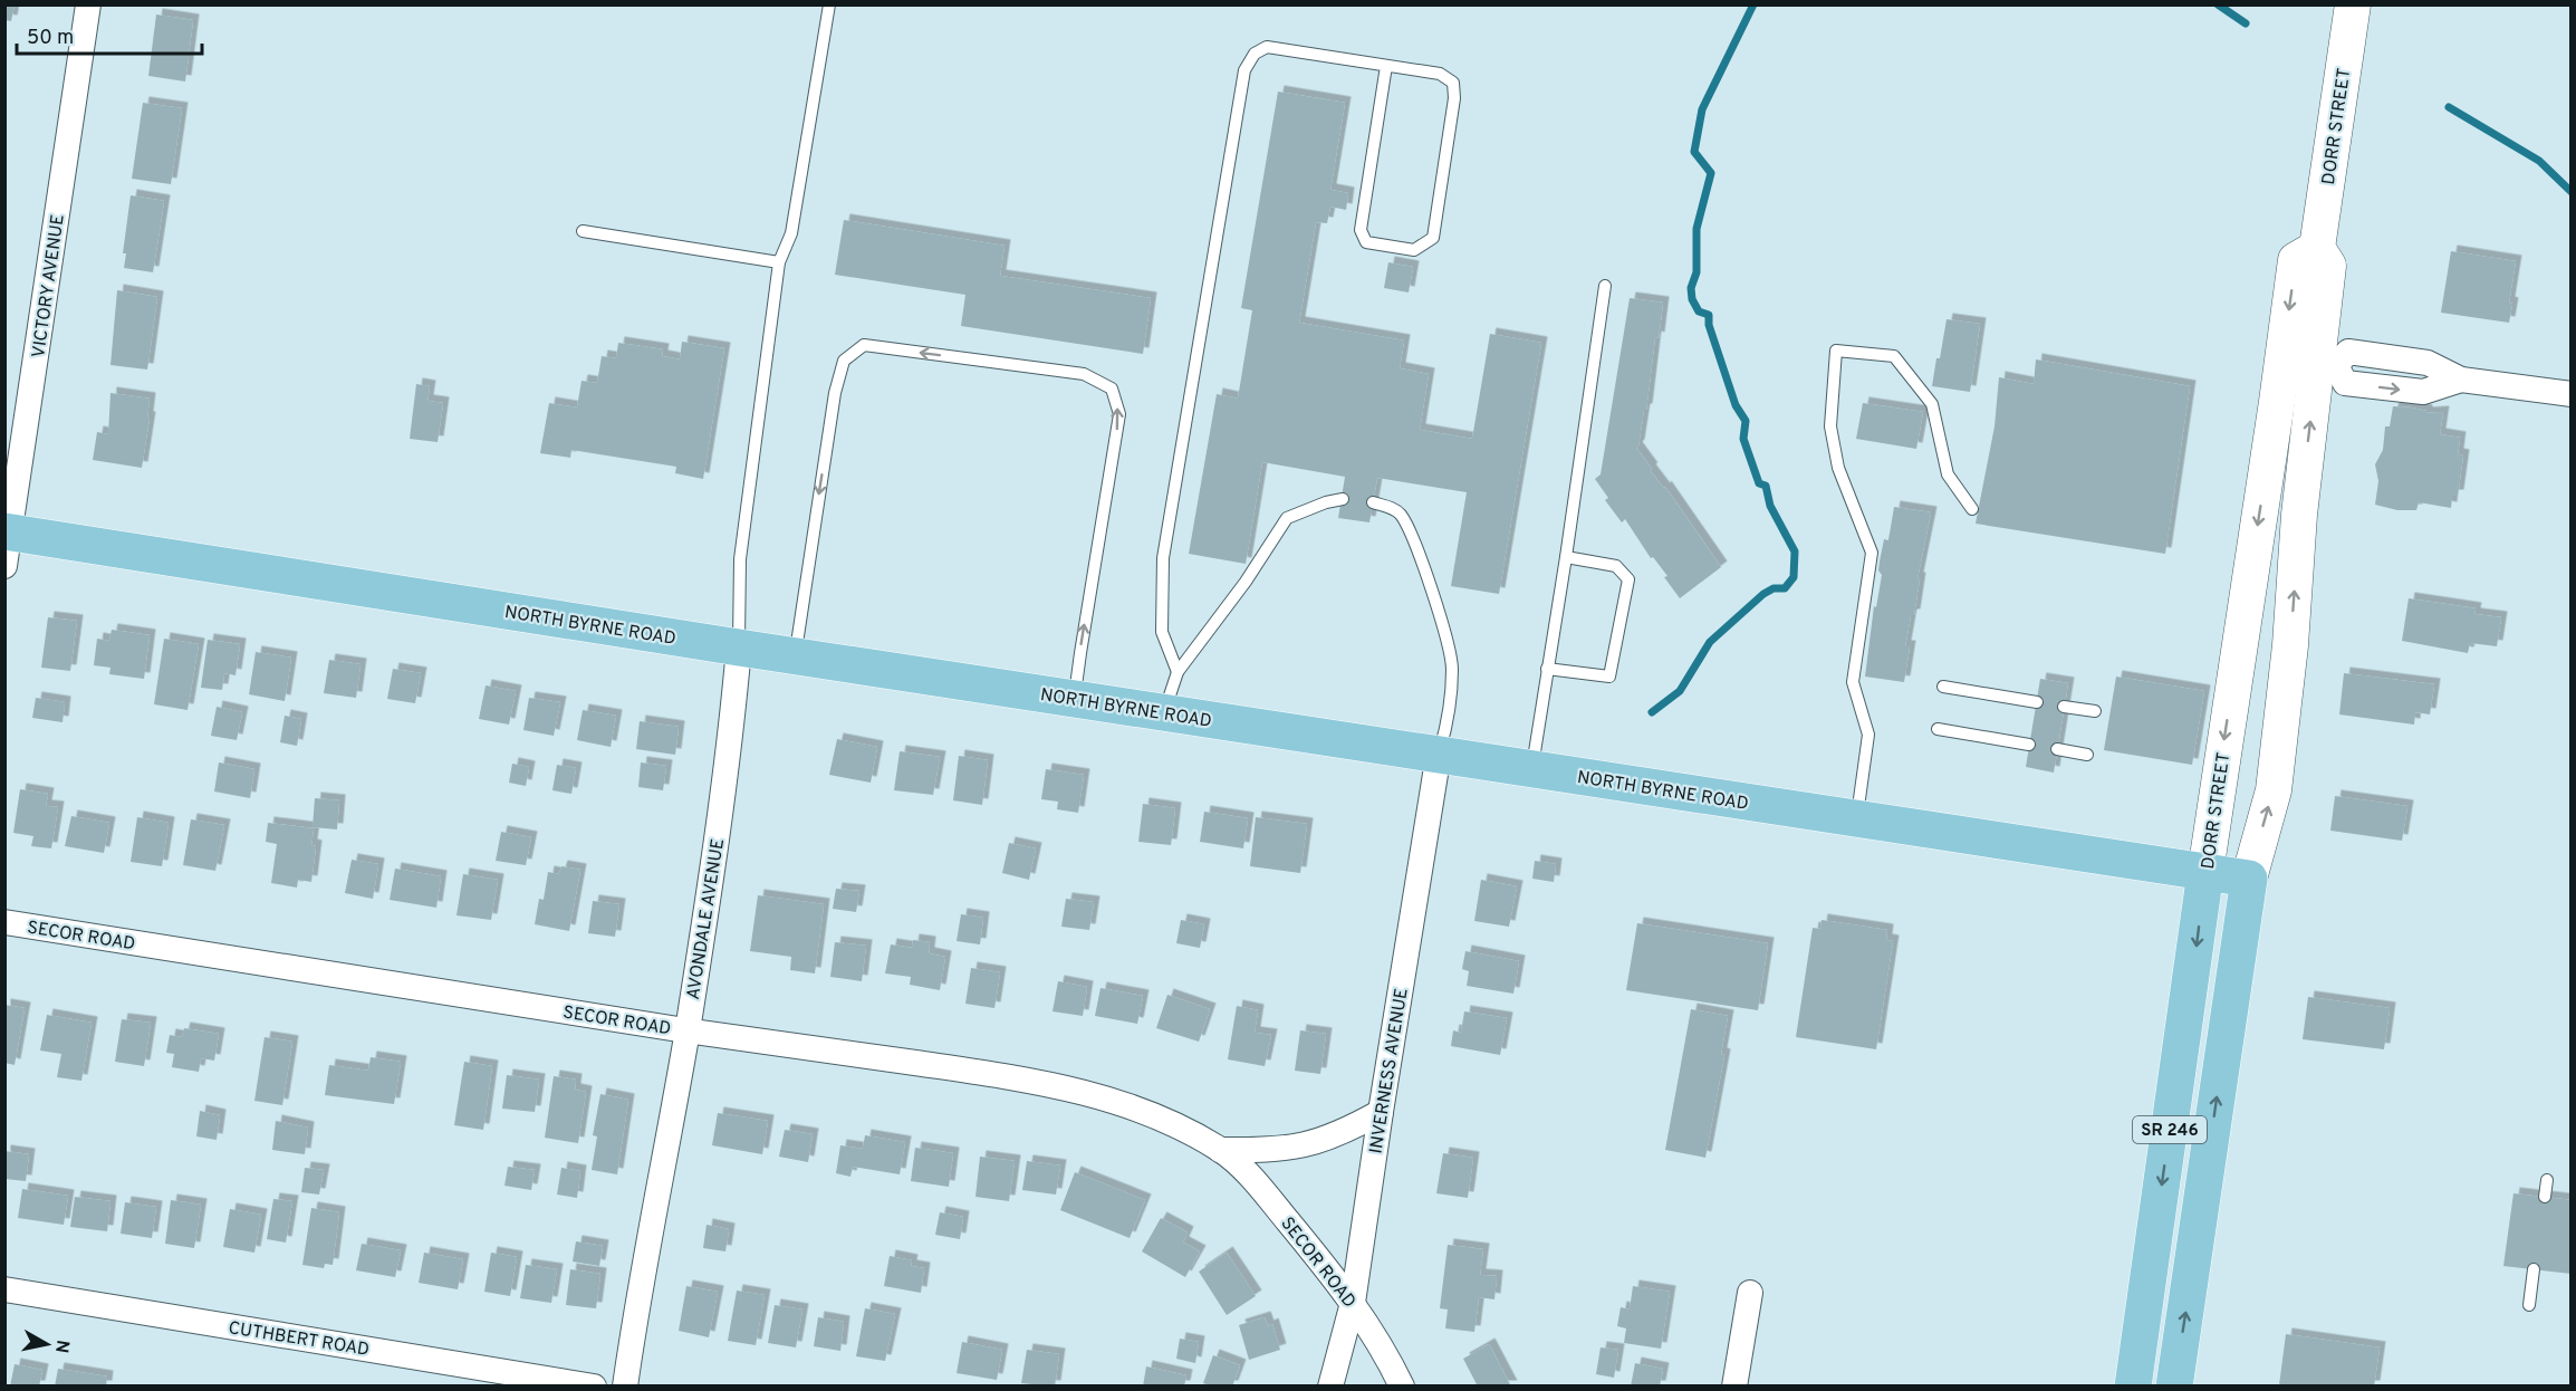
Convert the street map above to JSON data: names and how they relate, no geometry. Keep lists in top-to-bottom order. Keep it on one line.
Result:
{"streets":{"main road":["DORR STREET","NORTH BYRNE ROAD","SR 246"],"street":["VICTORY AVENUE","AVONDALE AVENUE","SECOR ROAD","INVERNESS AVENUE","CUTHBERT ROAD"]},"crossings":[["DORR STREET","NORTH BYRNE ROAD"],["VICTORY AVENUE","NORTH BYRNE ROAD"],["NORTH BYRNE ROAD","AVONDALE AVENUE"],["NORTH BYRNE ROAD","INVERNESS AVENUE"],["AVONDALE AVENUE","SECOR ROAD"],["SECOR ROAD","INVERNESS AVENUE"]],"scale_bar":"50 m","north":"right"}
